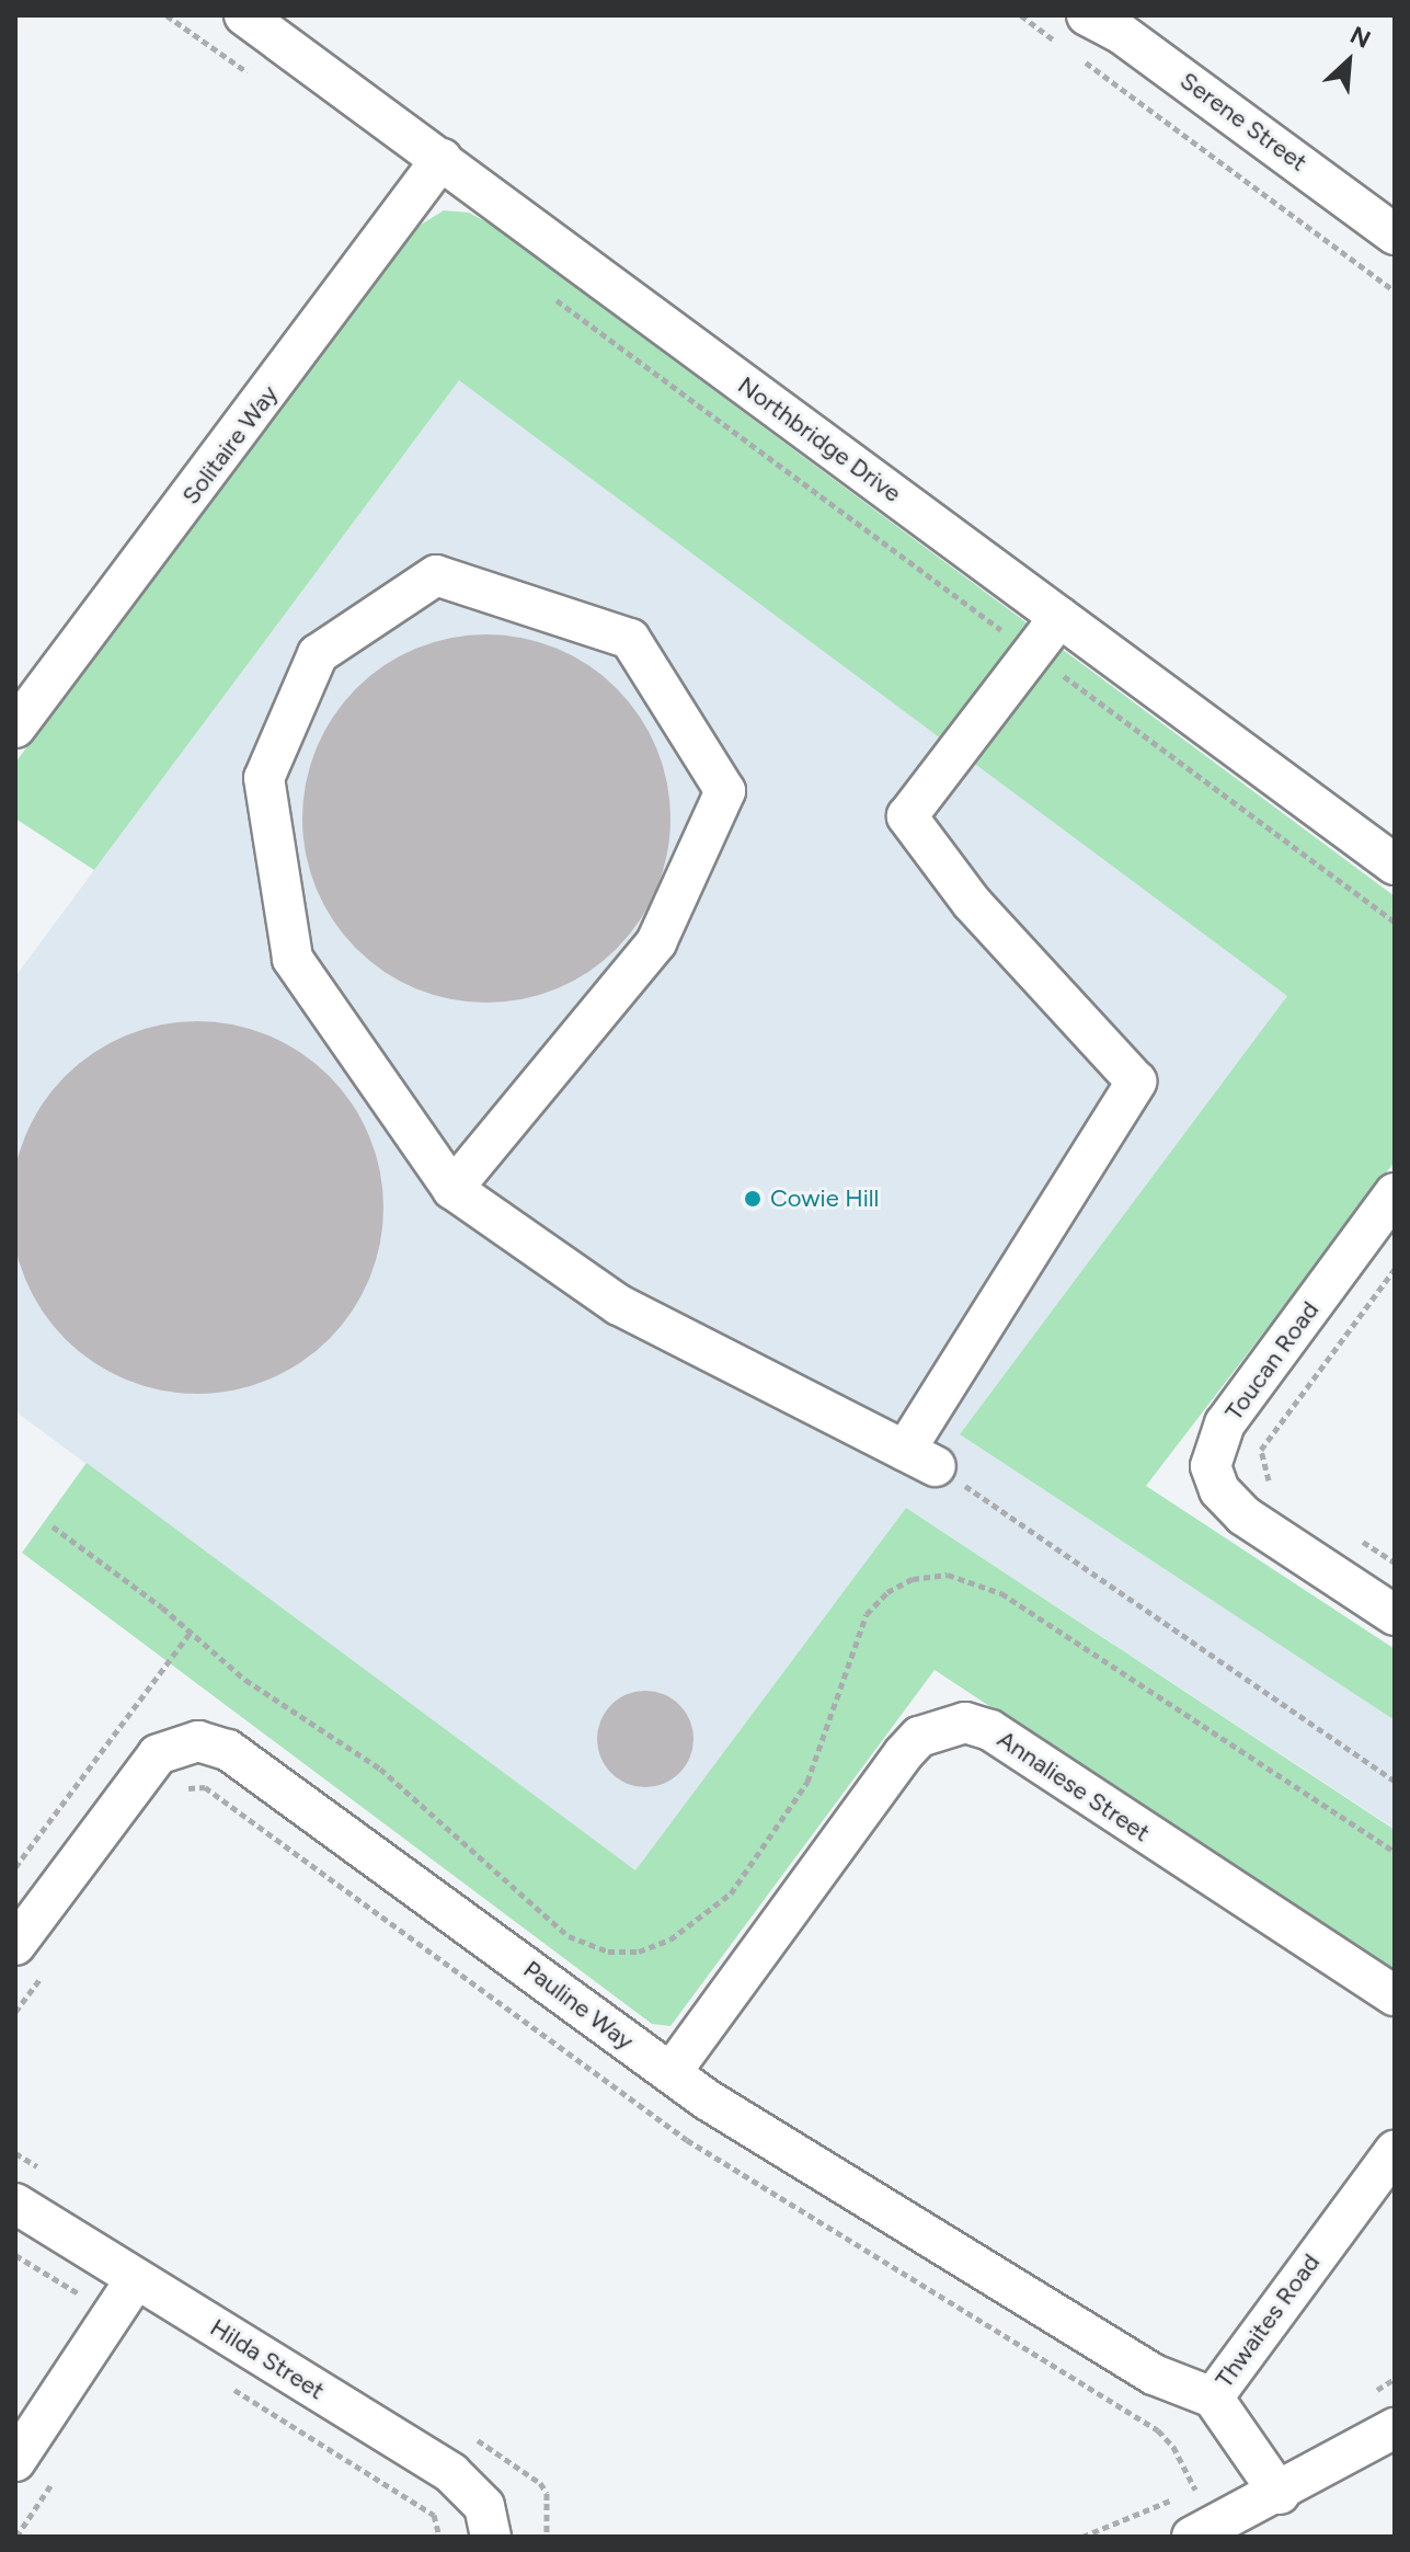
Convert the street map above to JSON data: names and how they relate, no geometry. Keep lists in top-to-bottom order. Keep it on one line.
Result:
{"streets":{"street":["Serene Street","Northbridge Drive","Solitaire Way","Toucan Road","Annaliese Street","Pauline Way","Thwaites Road","Hilda Street"]},"crossings":[["Northbridge Drive","Solitaire Way"],["Annaliese Street","Pauline Way"],["Pauline Way","Thwaites Road"]],"places":["Cowie Hill"],"north":"top right"}
